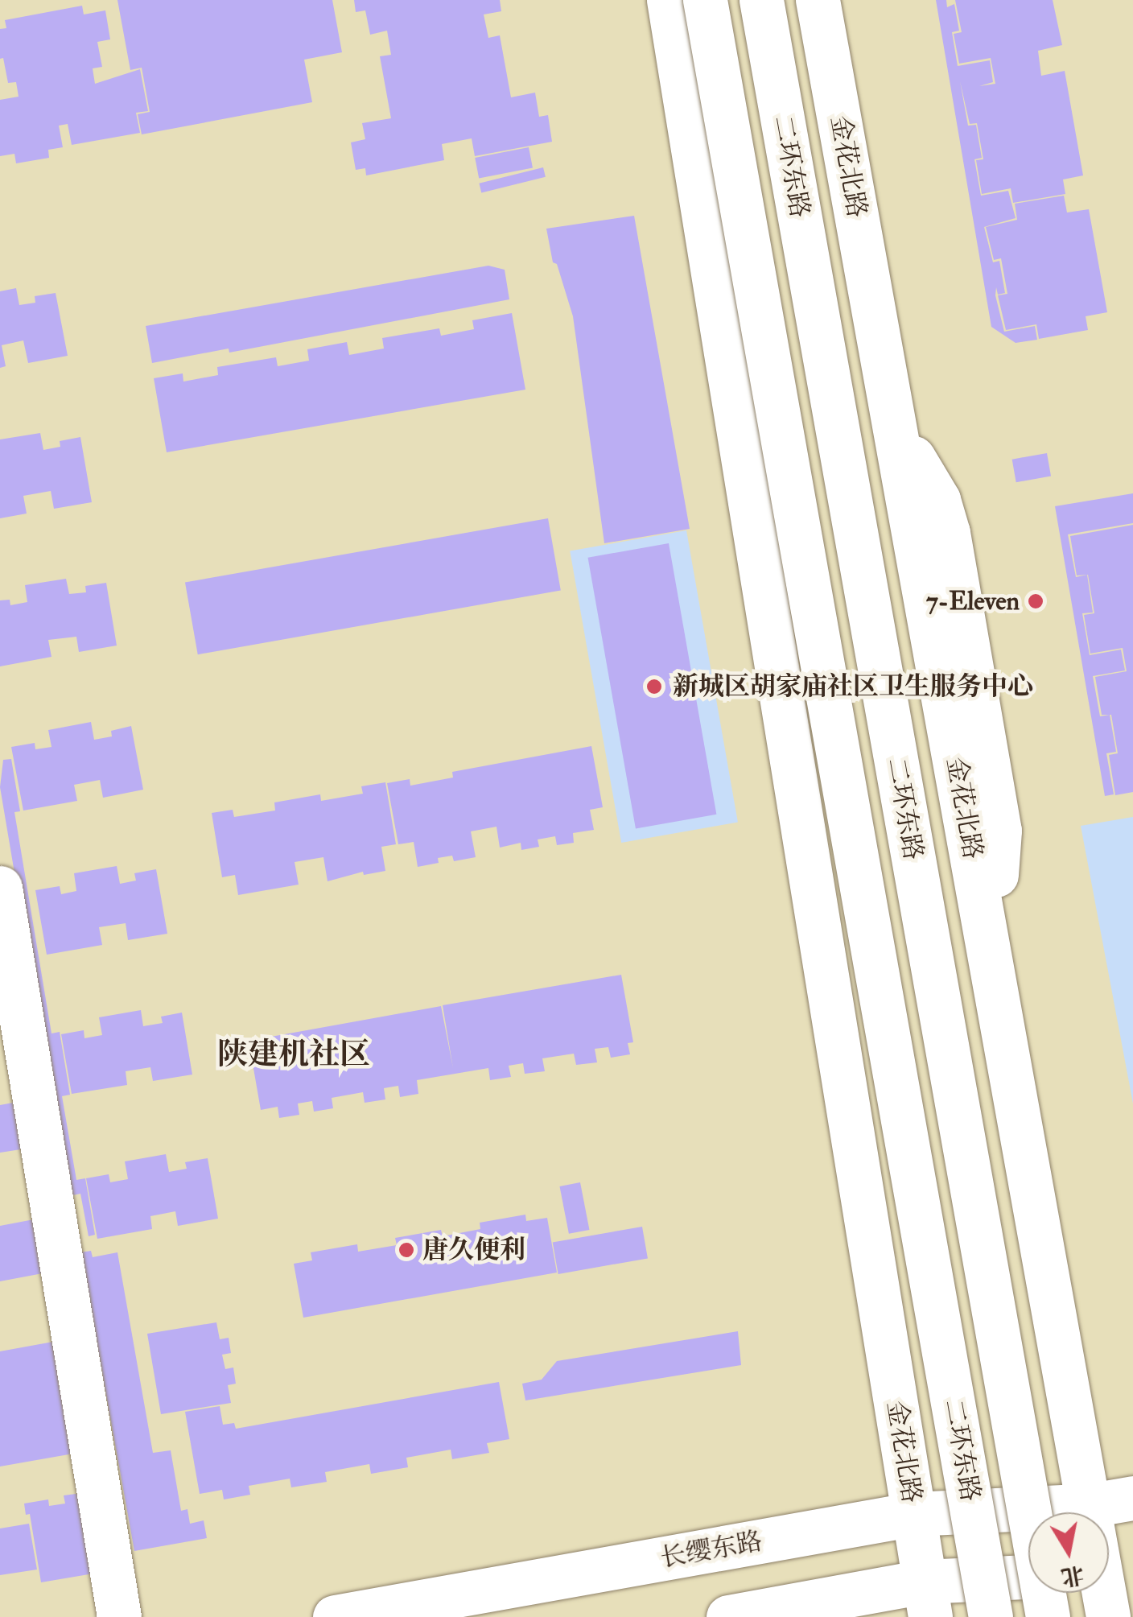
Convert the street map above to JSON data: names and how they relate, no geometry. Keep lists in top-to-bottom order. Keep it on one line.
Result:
{"streets":{"main road":["二环东路","金花北路","长缨东路"]},"crossings":[["金花北路","长缨东路"]],"districts":["陕建机社区"],"places":["7-Eleven","新城区胡家庙社区卫生服务中心","唐久便利"],"north":"bottom"}
